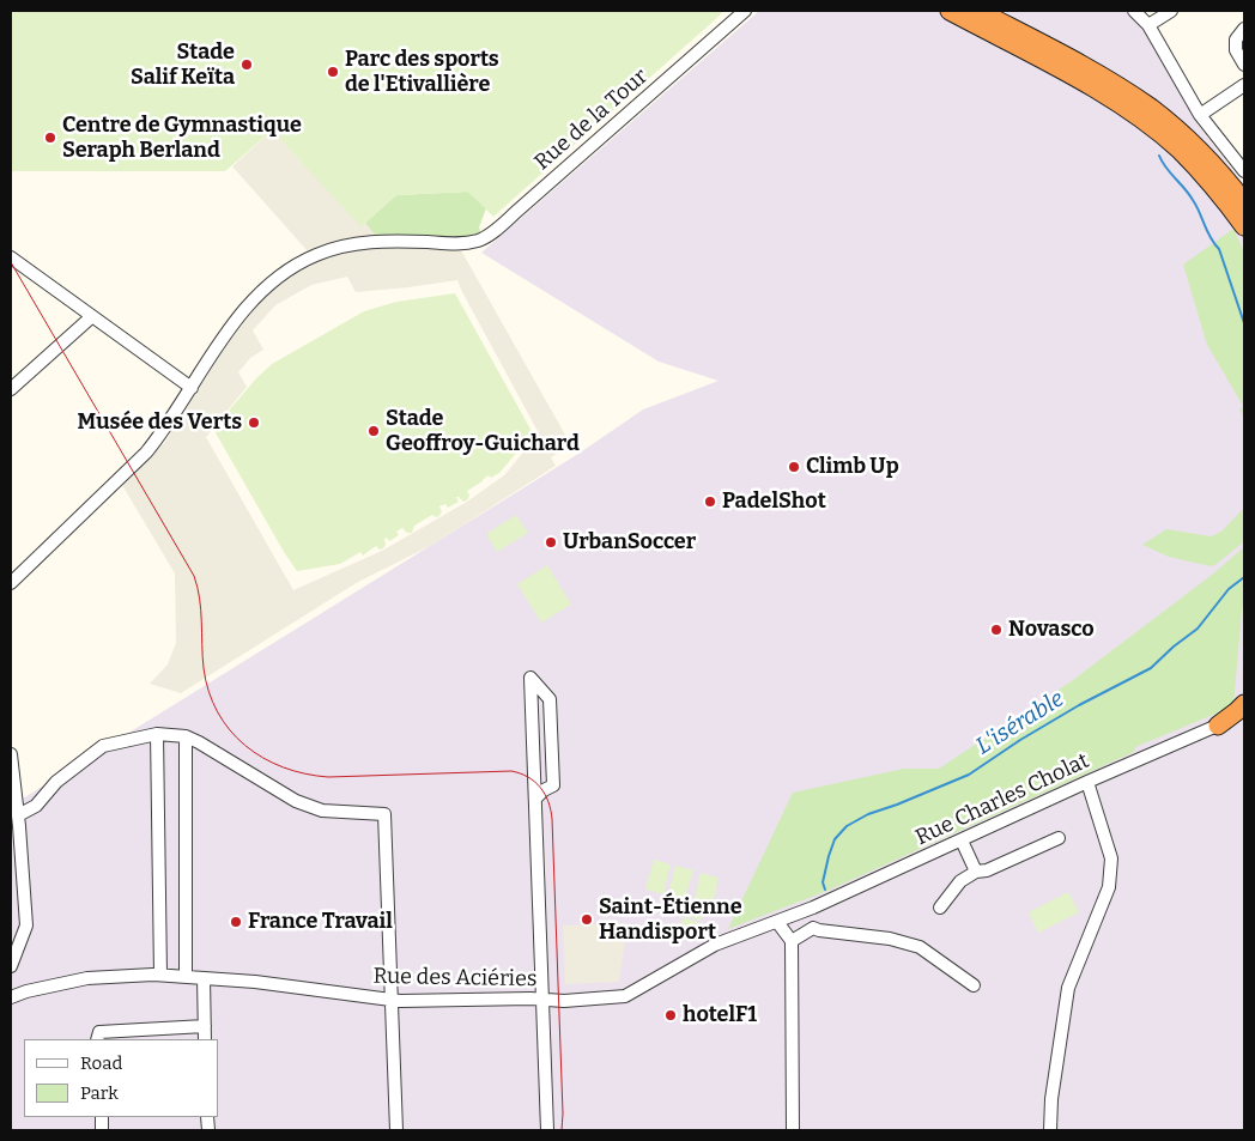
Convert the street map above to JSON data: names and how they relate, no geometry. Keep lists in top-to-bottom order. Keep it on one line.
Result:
{"streets":{"street":["Rue de la Tour","Rue Charles Cholat","Rue des Aciéries"]},"crossings":[["Rue Charles Cholat","Rue des Aciéries"]],"water":["L'isérable"],"places":["Stade Salif Keïta","Parc des sports de l'Etivallière","Centre de Gymnastique Seraph Berland","Musée des Verts","Stade Geoffroy-Guichard","Climb Up","PadelShot","UrbanSoccer","Novasco","Saint-Étienne Handisport","France Travail","hotelF1"],"legend":["Road","Park"]}
